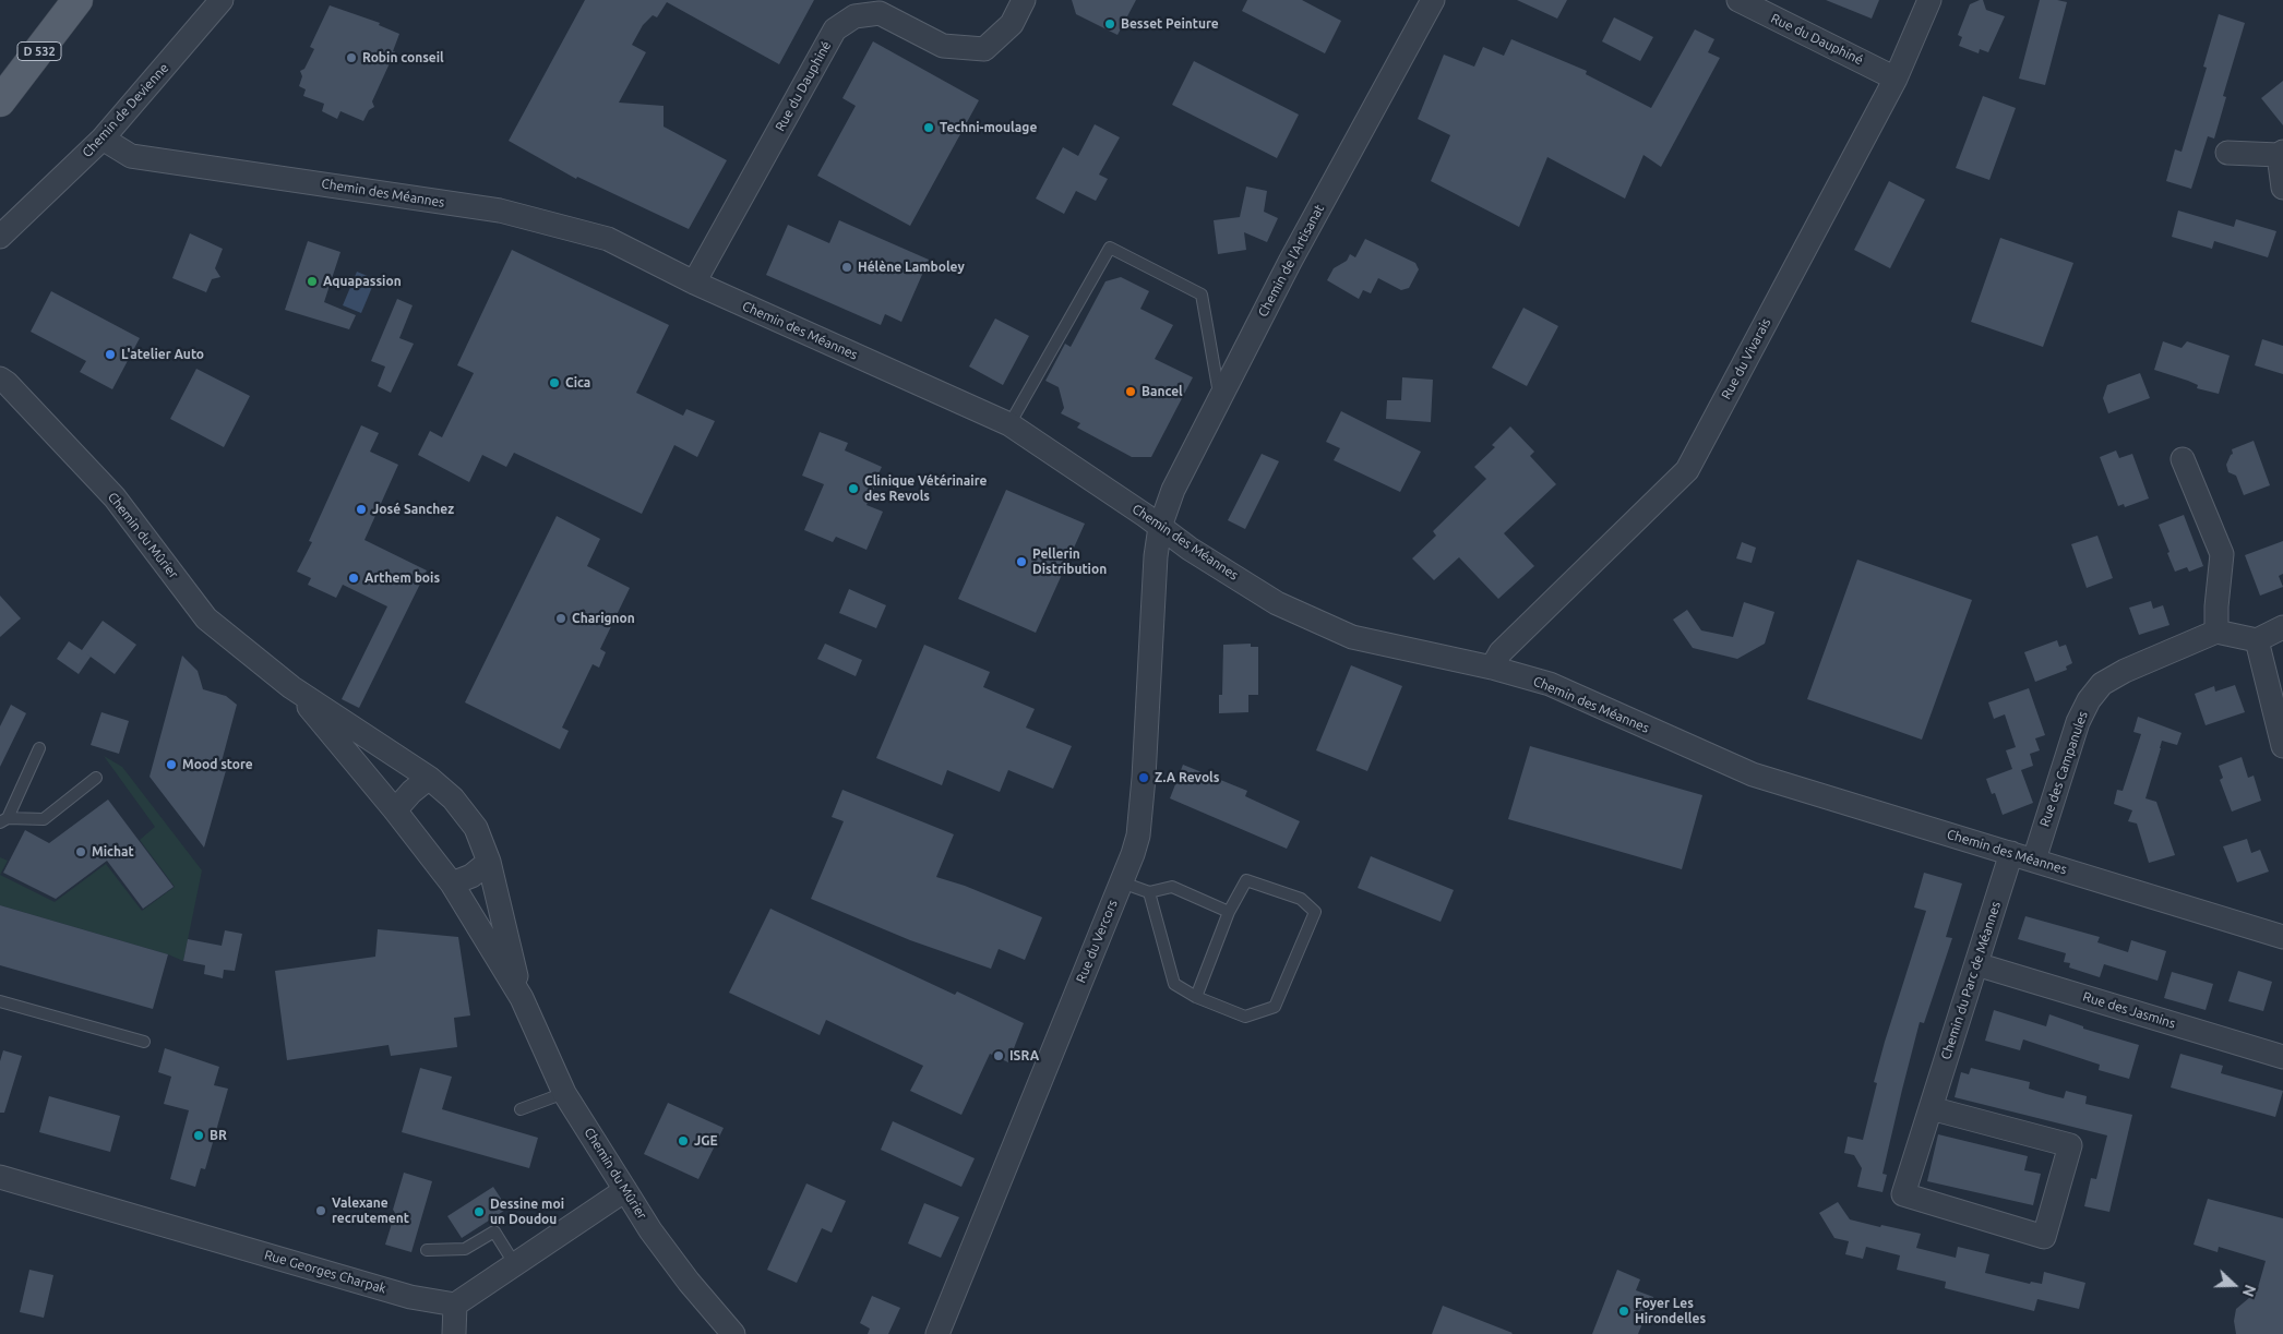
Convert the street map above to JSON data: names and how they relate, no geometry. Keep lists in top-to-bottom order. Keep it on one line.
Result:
{"streets":{"main road":["D 532"],"street":["Rue du Dauphiné","Chemin de Devienne","Chemin des Méannes","Chemin de l'Artisanat","Rue du Vivarais","Chemin du Mûrier","Rue des Campanules","Rue du Vercors","Chemin du Parc de Méannes","Rue des Jasmins","Rue Georges Charpak"]},"crossings":[["Rue du Dauphiné","Chemin des Méannes"],["Rue du Dauphiné","Rue du Vivarais"],["Chemin de Devienne","Chemin des Méannes"],["Chemin des Méannes","Chemin de l'Artisanat"],["Chemin des Méannes","Rue du Vivarais"],["Chemin des Méannes","Rue des Campanules"],["Chemin des Méannes","Rue du Vercors"],["Chemin des Méannes","Chemin du Parc de Méannes"],["Chemin de l'Artisanat","Rue du Vercors"],["Chemin du Parc de Méannes","Rue des Jasmins"]],"places":["Besset Peinture","Robin conseil","Techni-moulage","Hélène Lamboley","Aquapassion","L'atelier Auto","Cica","Bancel","Clinique Vétérinaire des Revols","José Sanchez","Pellerin Distribution","Arthem bois","Charignon","Mood store","Z.A Revols","Michat","ISRA","BR","JGE","Valexane recrutement","Dessine moi un Doudou","Foyer Les Hirondelles"],"north":"right"}
